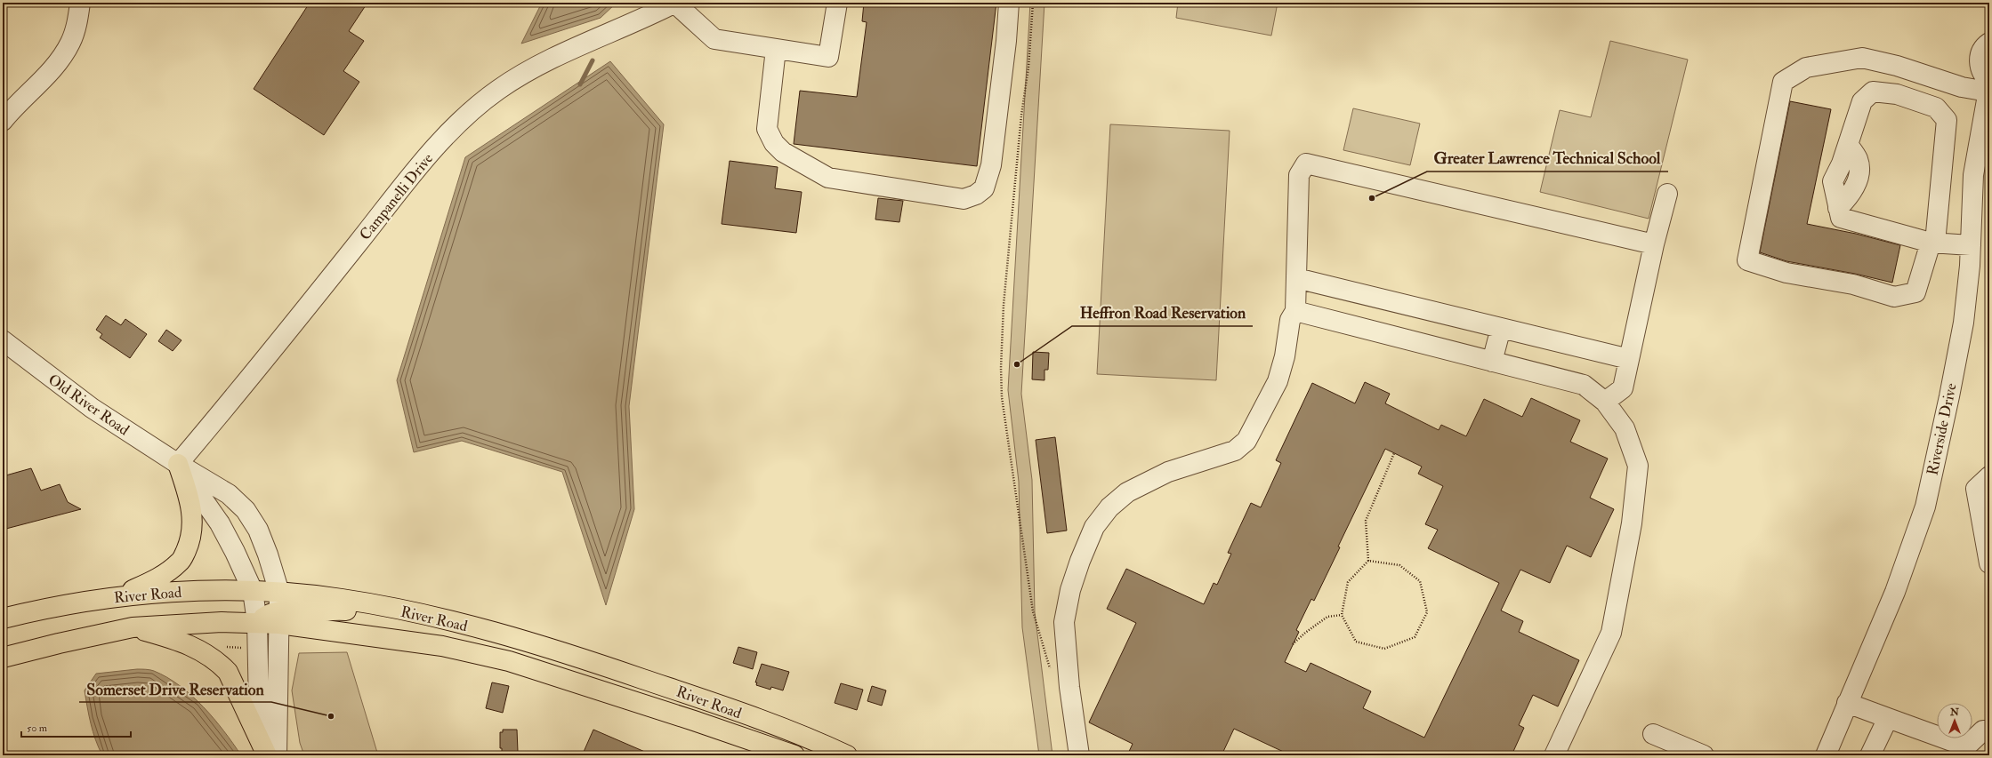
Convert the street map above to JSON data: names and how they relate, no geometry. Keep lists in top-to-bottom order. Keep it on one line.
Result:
{"streets":{"main road":["River Road"],"street":["Campanelli Drive","Old River Road","Riverside Drive"]},"crossings":[["Campanelli Drive","Old River Road"],["Old River Road","River Road"]],"places":["Greater Lawrence Technical School","Heffron Road Reservation","Somerset Drive Reservation"],"scale_bar":"50 m","north":"top"}
